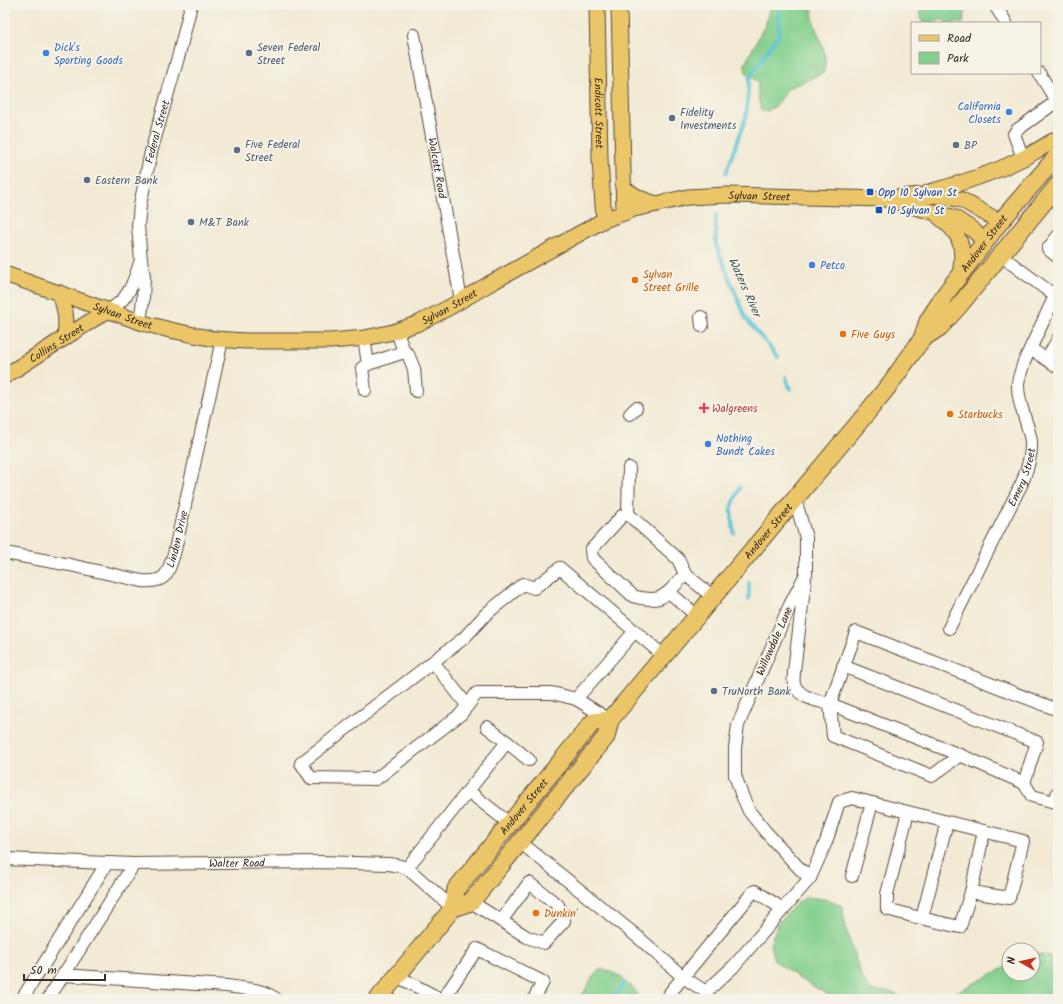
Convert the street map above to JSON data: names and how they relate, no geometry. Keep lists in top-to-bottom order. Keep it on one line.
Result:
{"streets":{"highway":["Andover Street"],"main road":["Endicott Street","Sylvan Street","Collins Street"],"street":["Federal Street","Walcott Road","Emery Street","Linden Drive","Willowdale Lane","Walter Road"]},"crossings":[["Endicott Street","Sylvan Street"],["Federal Street","Sylvan Street"],["Federal Street","Collins Street"],["Walcott Road","Sylvan Street"],["Sylvan Street","Andover Street"],["Sylvan Street","Collins Street"],["Sylvan Street","Linden Drive"],["Andover Street","Willowdale Lane"],["Andover Street","Walter Road"]],"water":["Waters River"],"places":{"other":["Dick's Sporting Goods","Seven Federal Street","California Closets","Fidelity Investments","BP","Five Federal Street","Eastern Bank","M&T Bank","Petco","Sylvan Street Grille","Five Guys","Starbucks","Nothing Bundt Cakes","TruNorth Bank","Dunkin'"],"transit":["Opp 10 Sylvan St","10 Sylvan St"],"health":["Walgreens"]},"legend":["Road","Park"],"scale_bar":"50 m","north":"left"}
